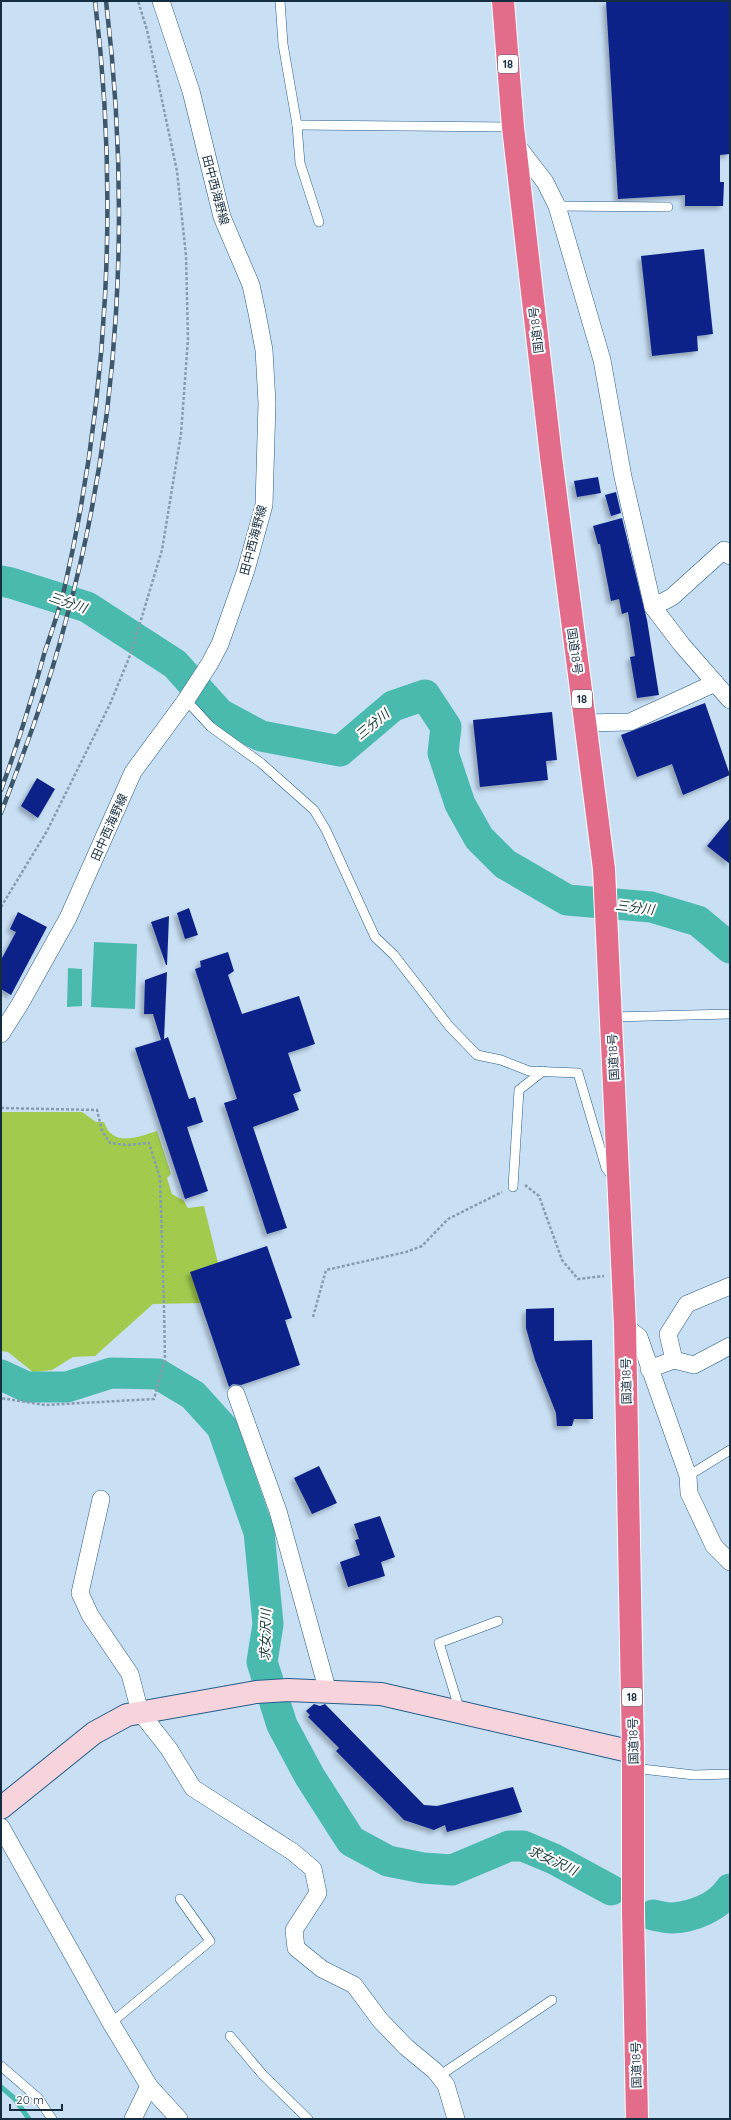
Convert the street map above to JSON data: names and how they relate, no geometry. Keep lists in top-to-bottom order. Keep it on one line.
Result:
{"streets":{"highway":["18","国道18号"],"street":["田中西海野線"]},"water":["三分川","求女沢川"],"scale_bar":"20 m"}
